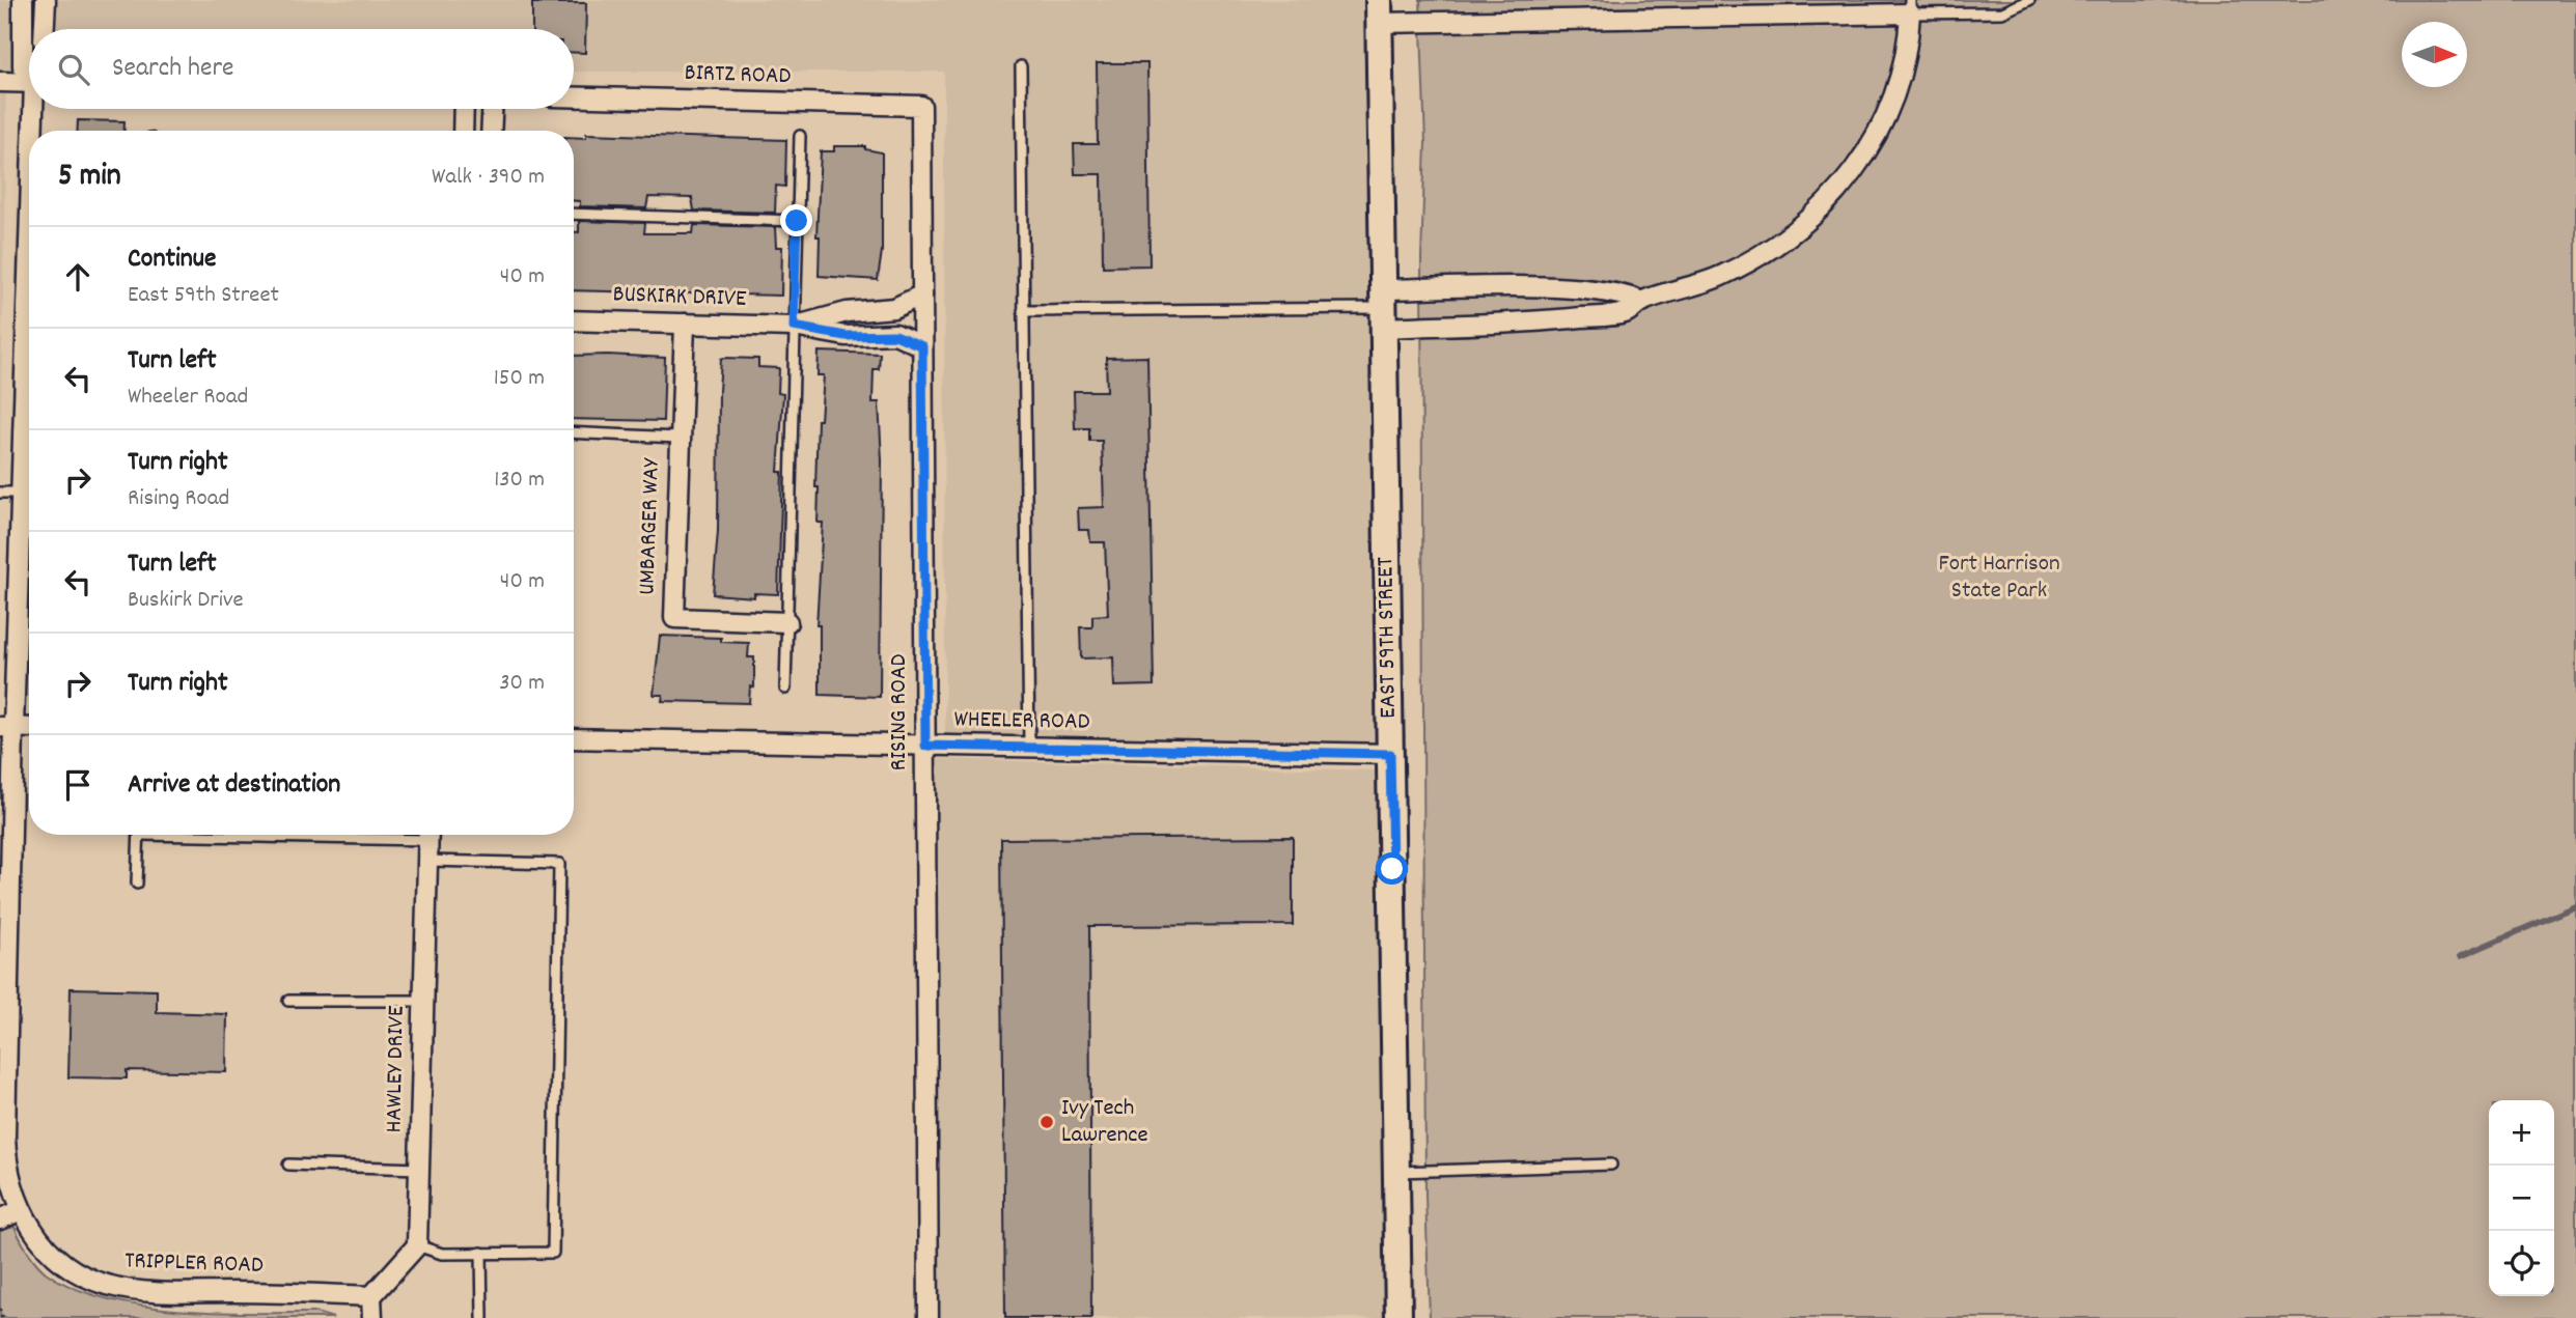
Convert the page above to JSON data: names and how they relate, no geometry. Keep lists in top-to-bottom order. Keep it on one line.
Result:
{"streets":{"street":["BIRTZ ROAD","BUSKIRK DRIVE","UMBARGER WAY","EAST 59TH STREET","RISING ROAD","WHEELER ROAD","HAWLEY DRIVE","TRIPPLER ROAD"]},"crossings":[["BIRTZ ROAD","RISING ROAD"],["BUSKIRK DRIVE","UMBARGER WAY"],["BUSKIRK DRIVE","RISING ROAD"],["EAST 59TH STREET","WHEELER ROAD"],["RISING ROAD","WHEELER ROAD"]],"parks":["Fort Harrison State Park"],"places":["Ivy Tech Lawrence"],"north":"right","page":{"search":"Search here","heading":["5 min","Walk · 390 m"],"list":[["Continue","East 59th Street","40 m"],["Turn left","Wheeler Road","150 m"],["Turn right","Rising Road","130 m"],["Turn left","Buskirk Drive","40 m"],["Turn right","30 m"],"Arrive at destination"],"map_buttons":["+","−"]}}
